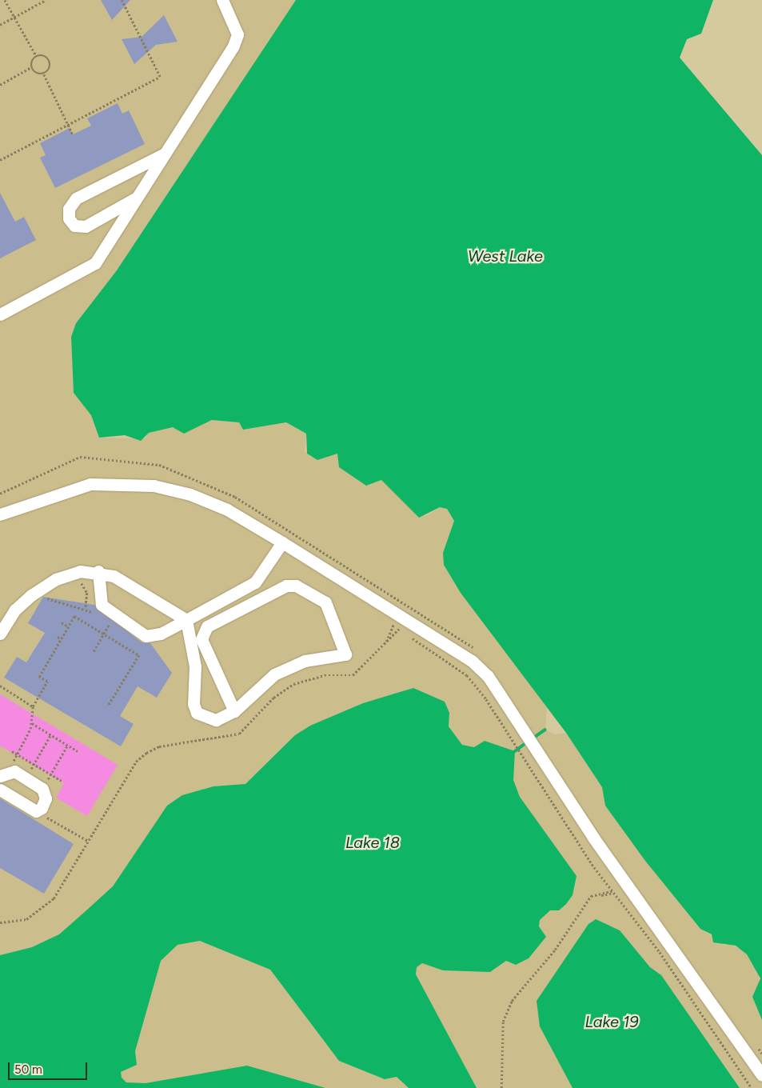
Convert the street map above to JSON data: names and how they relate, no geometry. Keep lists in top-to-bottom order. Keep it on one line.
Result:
{"water":["West Lake","Lake 18","Lake 19"],"scale_bar":"50 m"}
